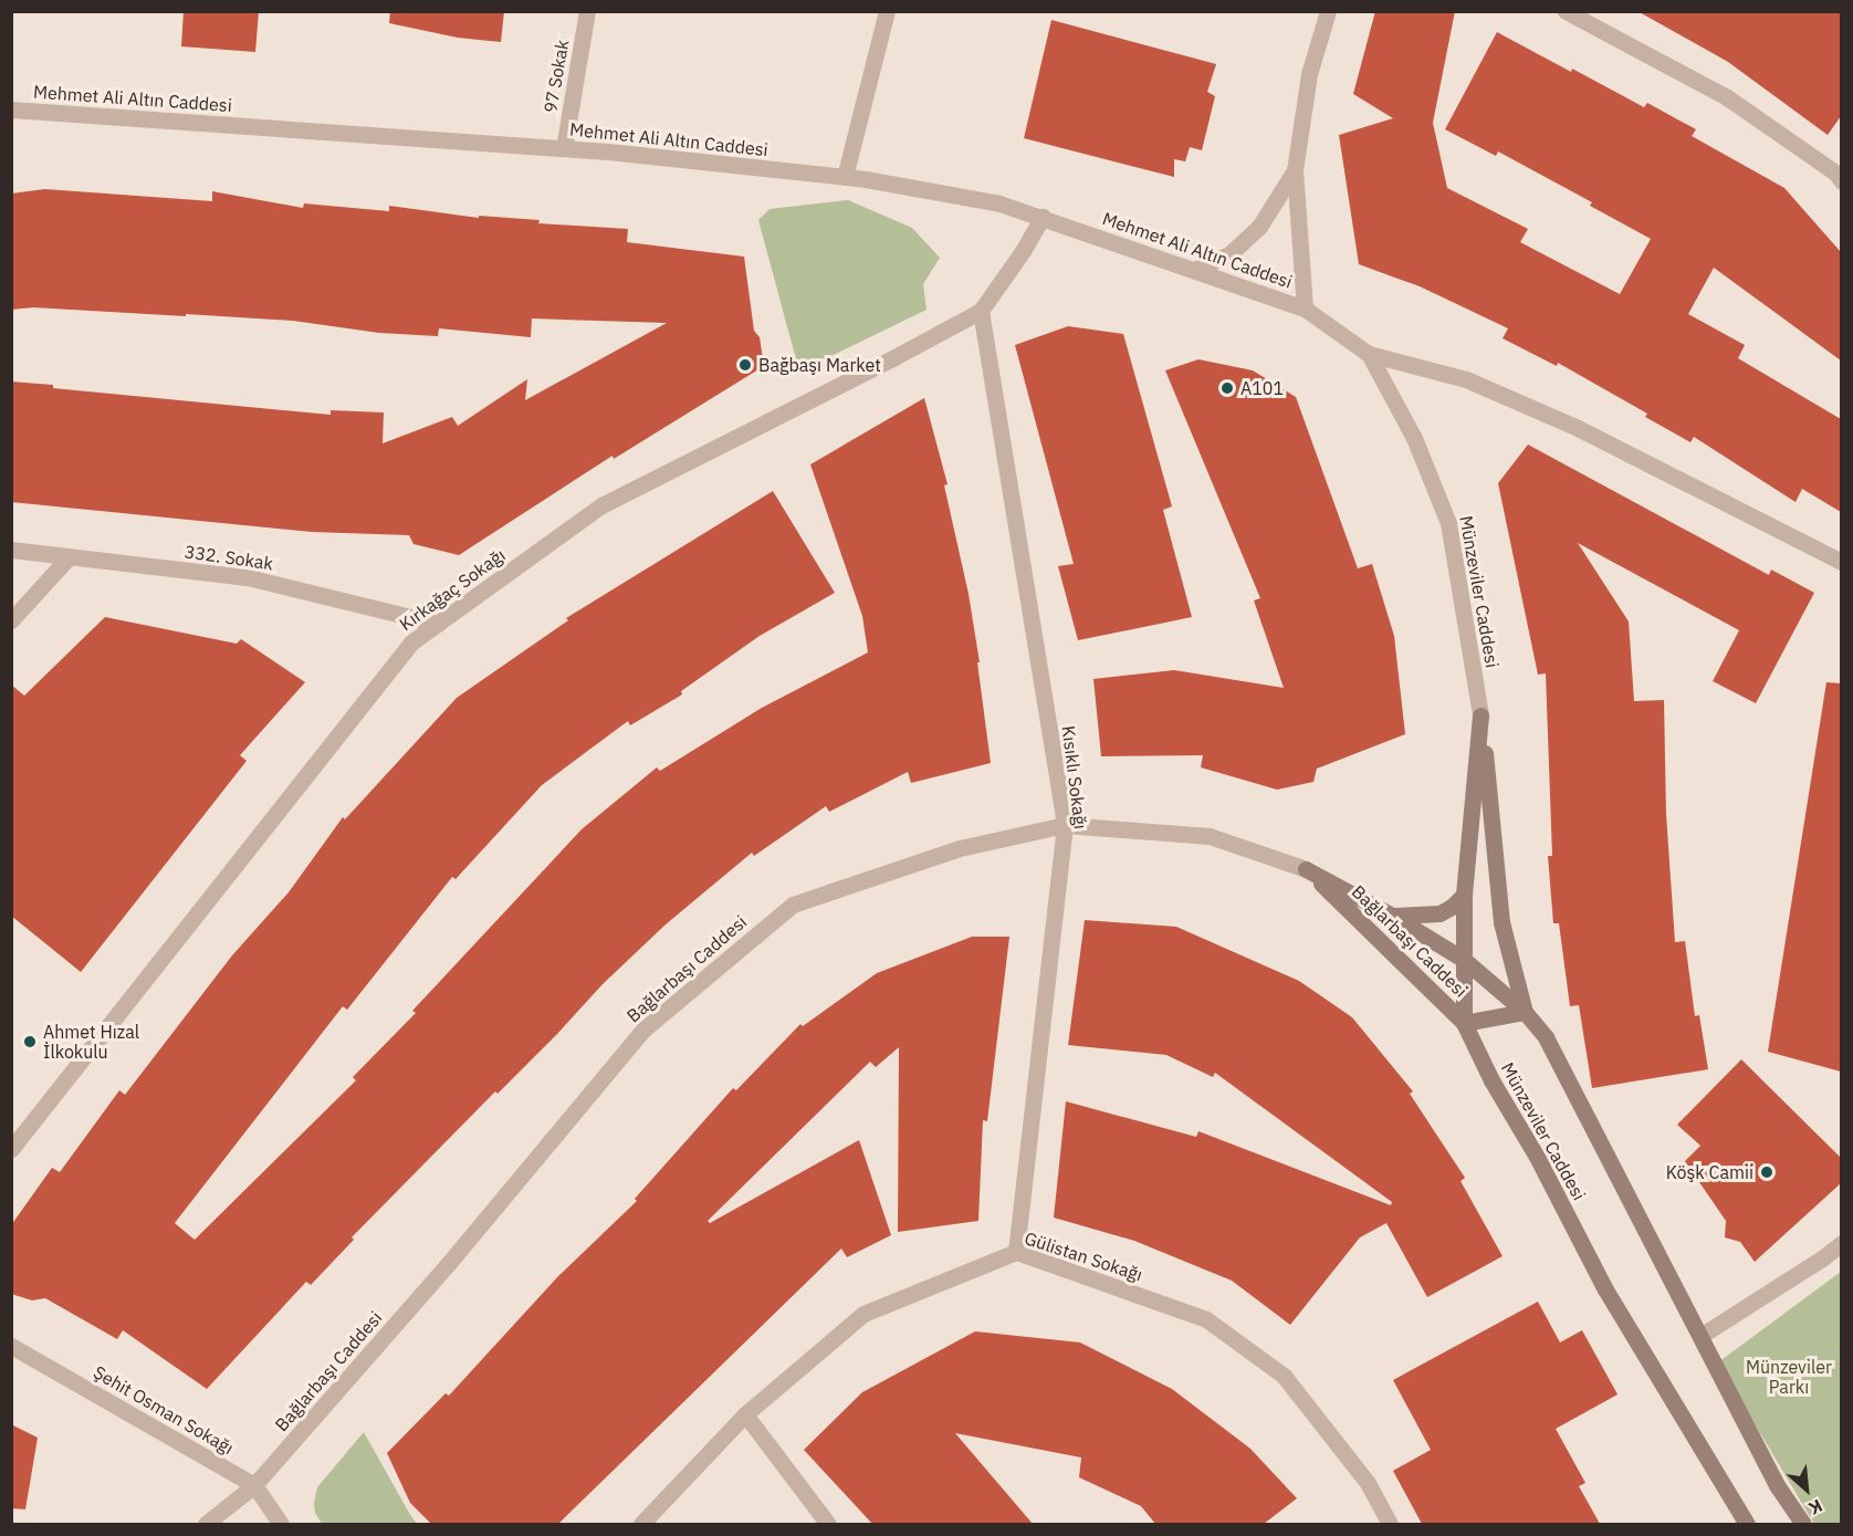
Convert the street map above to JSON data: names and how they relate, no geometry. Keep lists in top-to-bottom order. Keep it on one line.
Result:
{"streets":{"main road":["Münzeviler Caddesi","Bağlarbaşı Caddesi"],"street":["97 Sokak","Mehmet Ali Altın Caddesi","332. Sokak","Kırkağaç Sokağı","Kısıklı Sokağı","Gülistan Sokağı","Şehit Osman Sokağı"]},"crossings":[["97 Sokak","Mehmet Ali Altın Caddesi"],["Mehmet Ali Altın Caddesi","Kırkağaç Sokağı"],["Mehmet Ali Altın Caddesi","Münzeviler Caddesi"],["332. Sokak","Kırkağaç Sokağı"],["Kırkağaç Sokağı","Kısıklı Sokağı"],["Münzeviler Caddesi","Bağlarbaşı Caddesi"],["Kısıklı Sokağı","Bağlarbaşı Caddesi"],["Kısıklı Sokağı","Gülistan Sokağı"],["Bağlarbaşı Caddesi","Şehit Osman Sokağı"]],"parks":["Münzeviler Parkı"],"places":["Bağbaşı Market","A101","Ahmet Hızal İlkokulu","Köşk Camii"],"north":"bottom right"}
